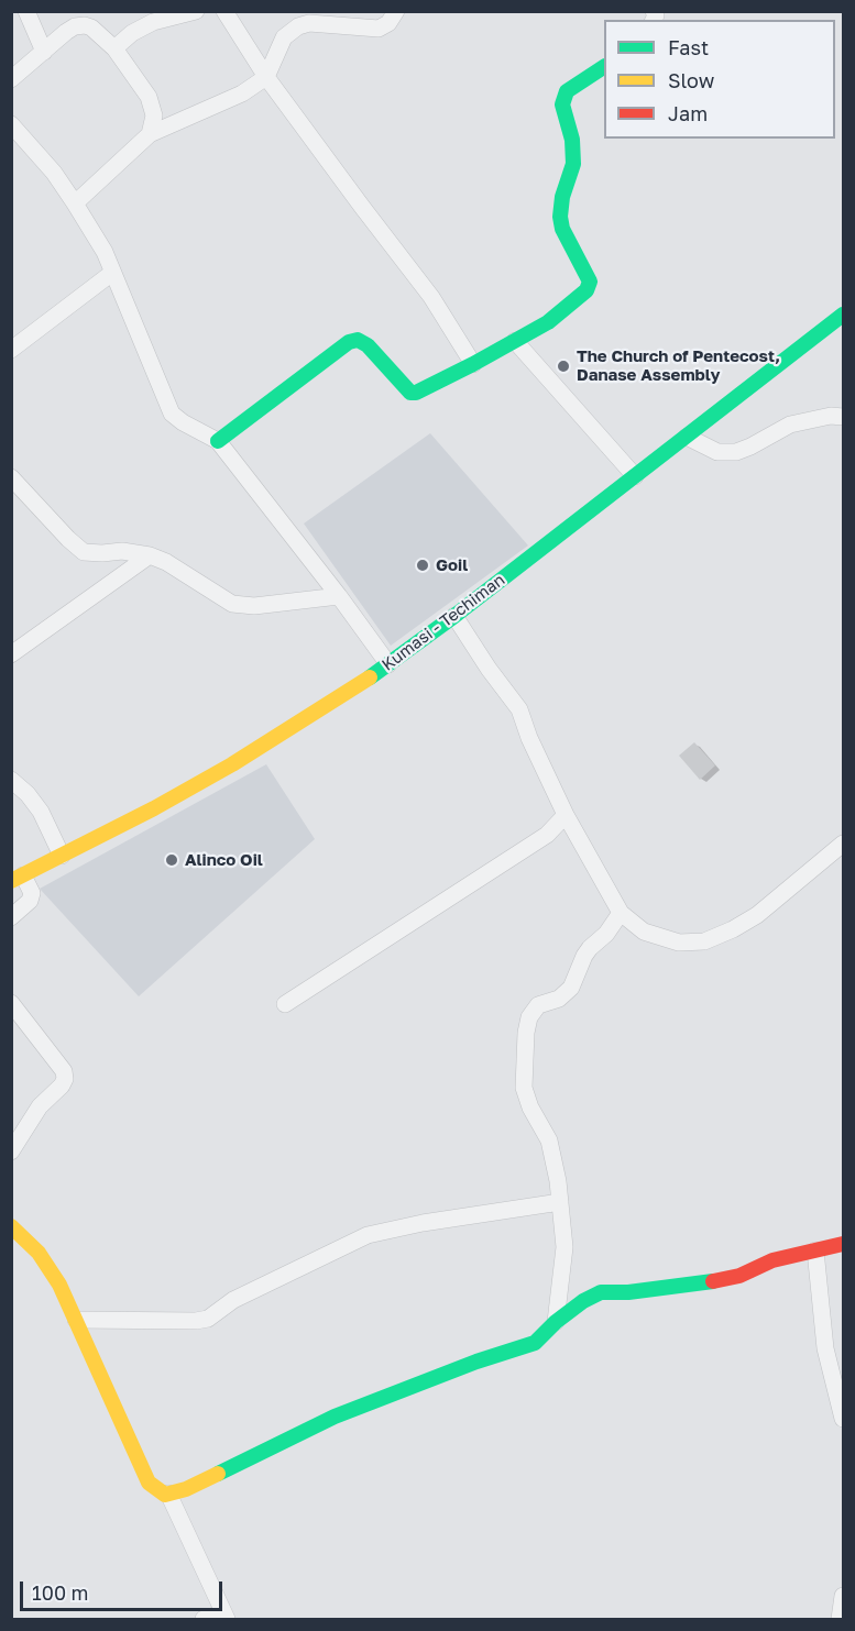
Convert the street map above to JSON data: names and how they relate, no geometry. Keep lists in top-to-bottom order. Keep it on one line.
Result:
{"streets":{"main road":["Kumasi - Techiman"]},"places":["The Church of Pentecost, Danase Assembly","Goil","Alinco Oil"],"legend":["Fast","Slow","Jam"],"scale_bar":"100 m"}
